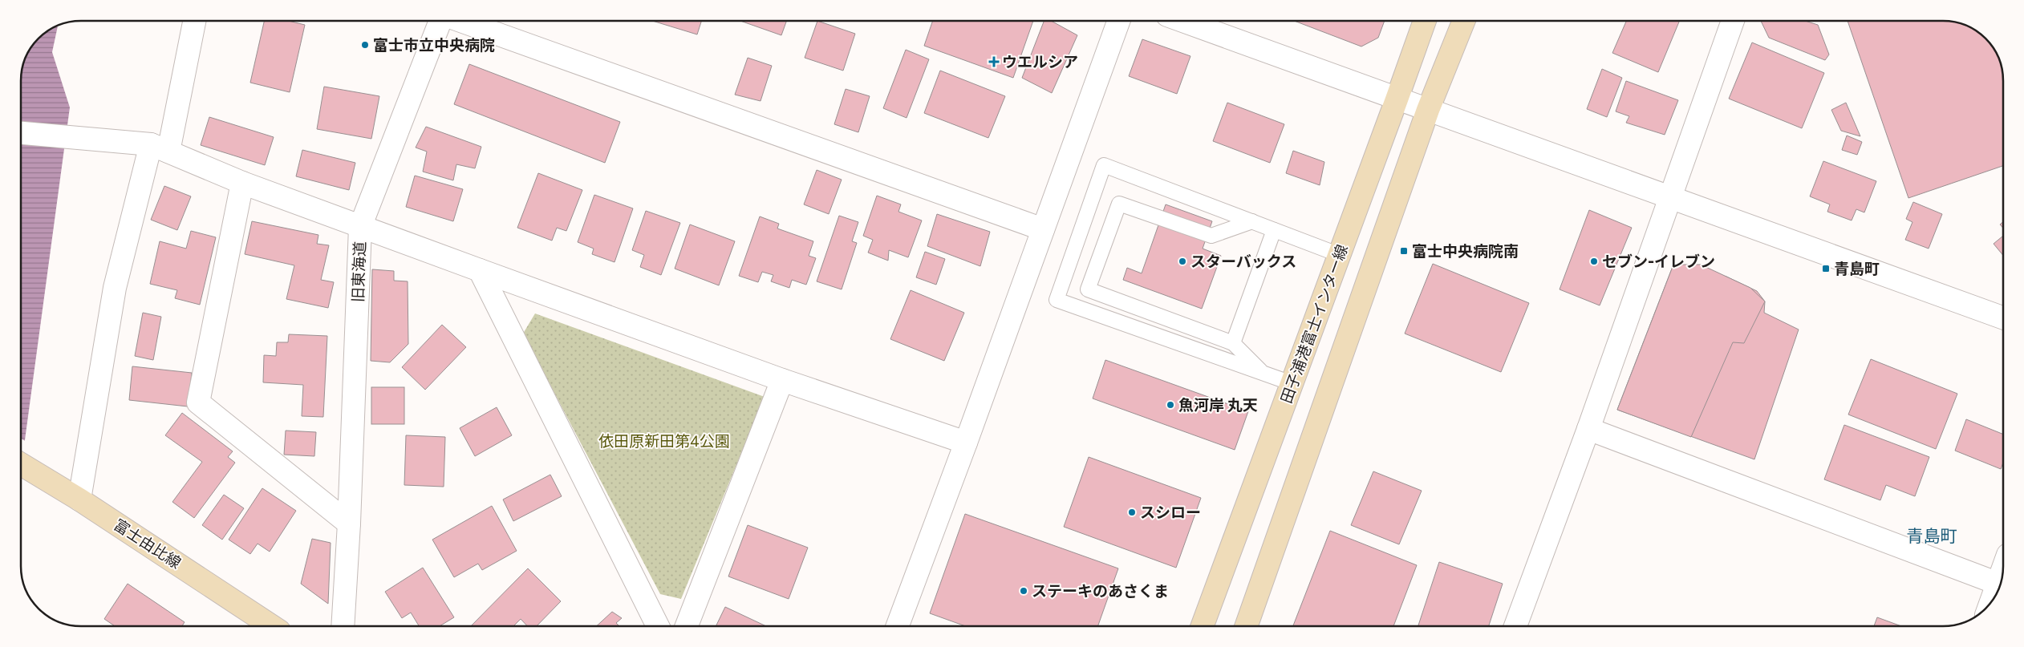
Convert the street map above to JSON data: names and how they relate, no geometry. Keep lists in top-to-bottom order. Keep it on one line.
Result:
{"streets":{"main road":["田子浦港富士インター線","富士由比線"],"street":["旧東海道"]},"districts":["青島町"],"parks":["依田原新田第4公園"],"places":{"other":["富士市立中央病院","スターバックス","セブン-イレブン","魚河岸 丸天","スシロー","ステーキのあさくま"],"health":["ウエルシア"],"transit":["富士中央病院南","青島町"]}}
